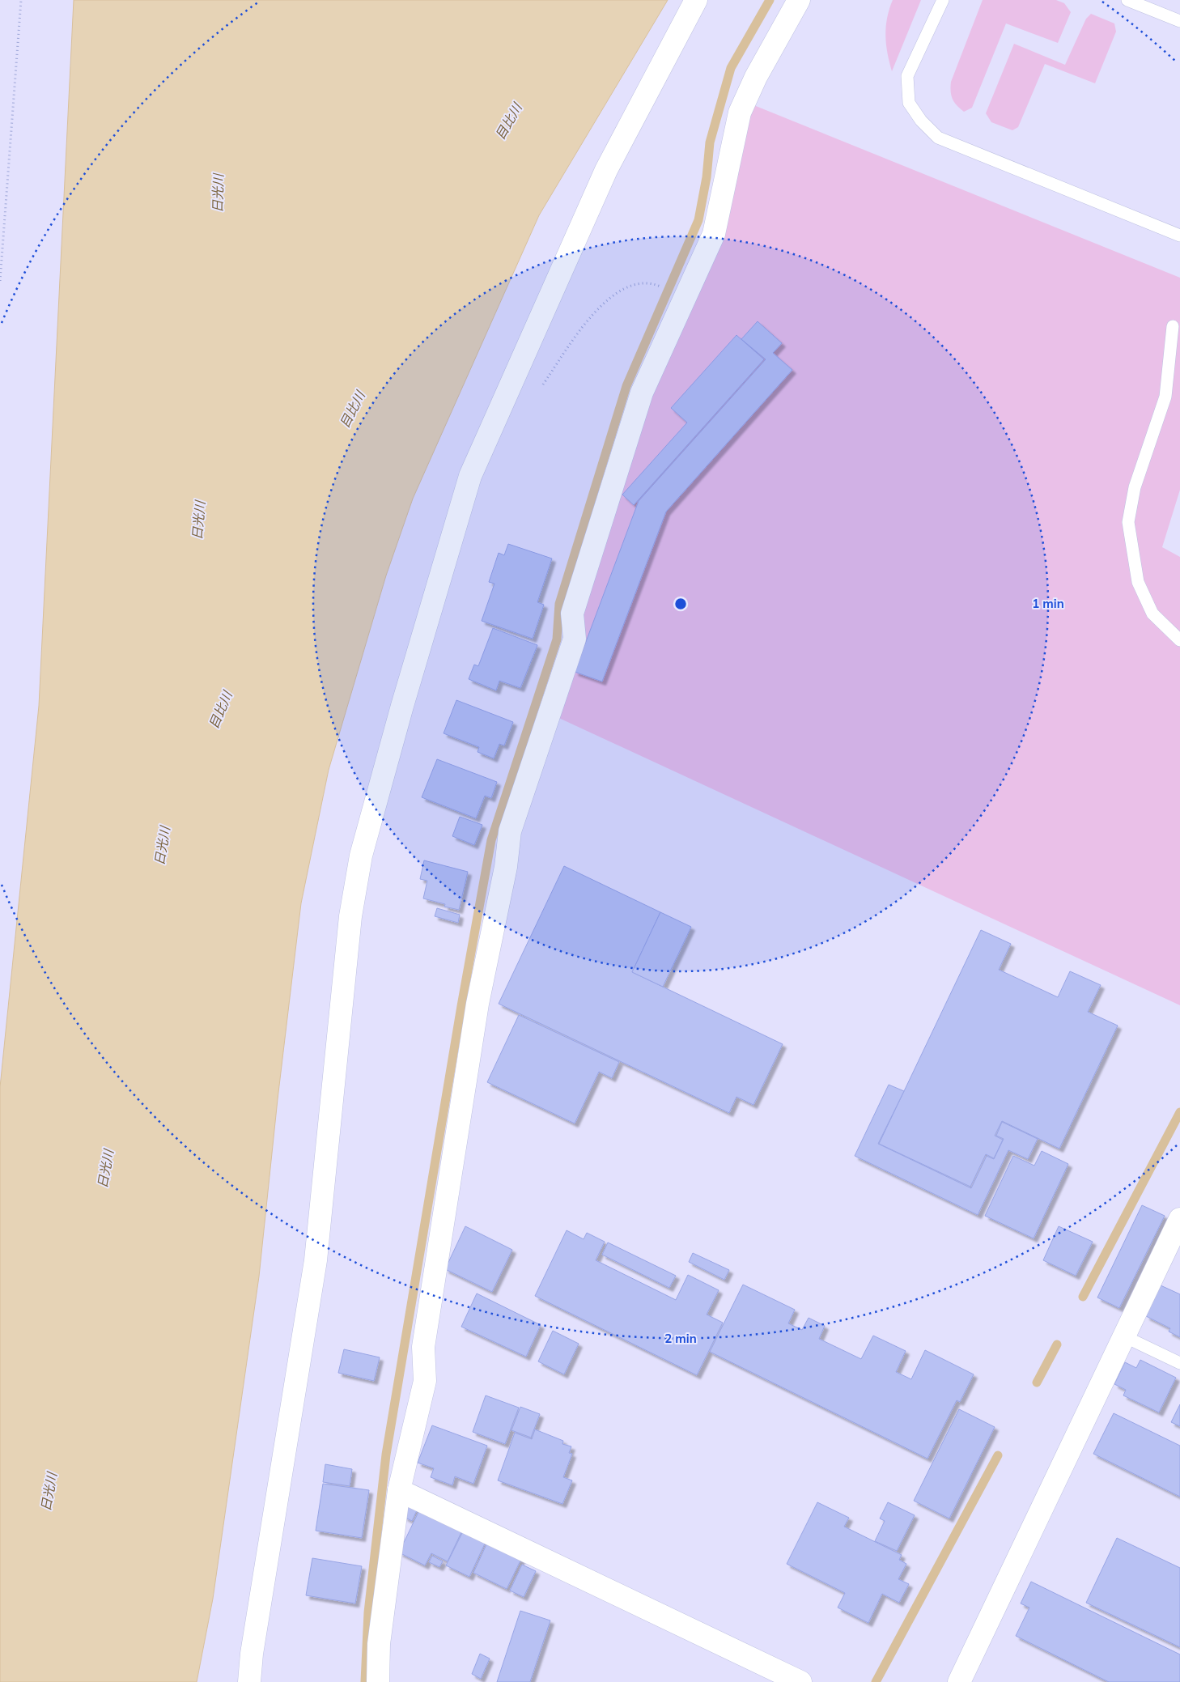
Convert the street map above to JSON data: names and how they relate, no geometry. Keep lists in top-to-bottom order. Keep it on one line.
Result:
{"water":["目比川","日光川"],"rings":["1 min","2 min"]}
